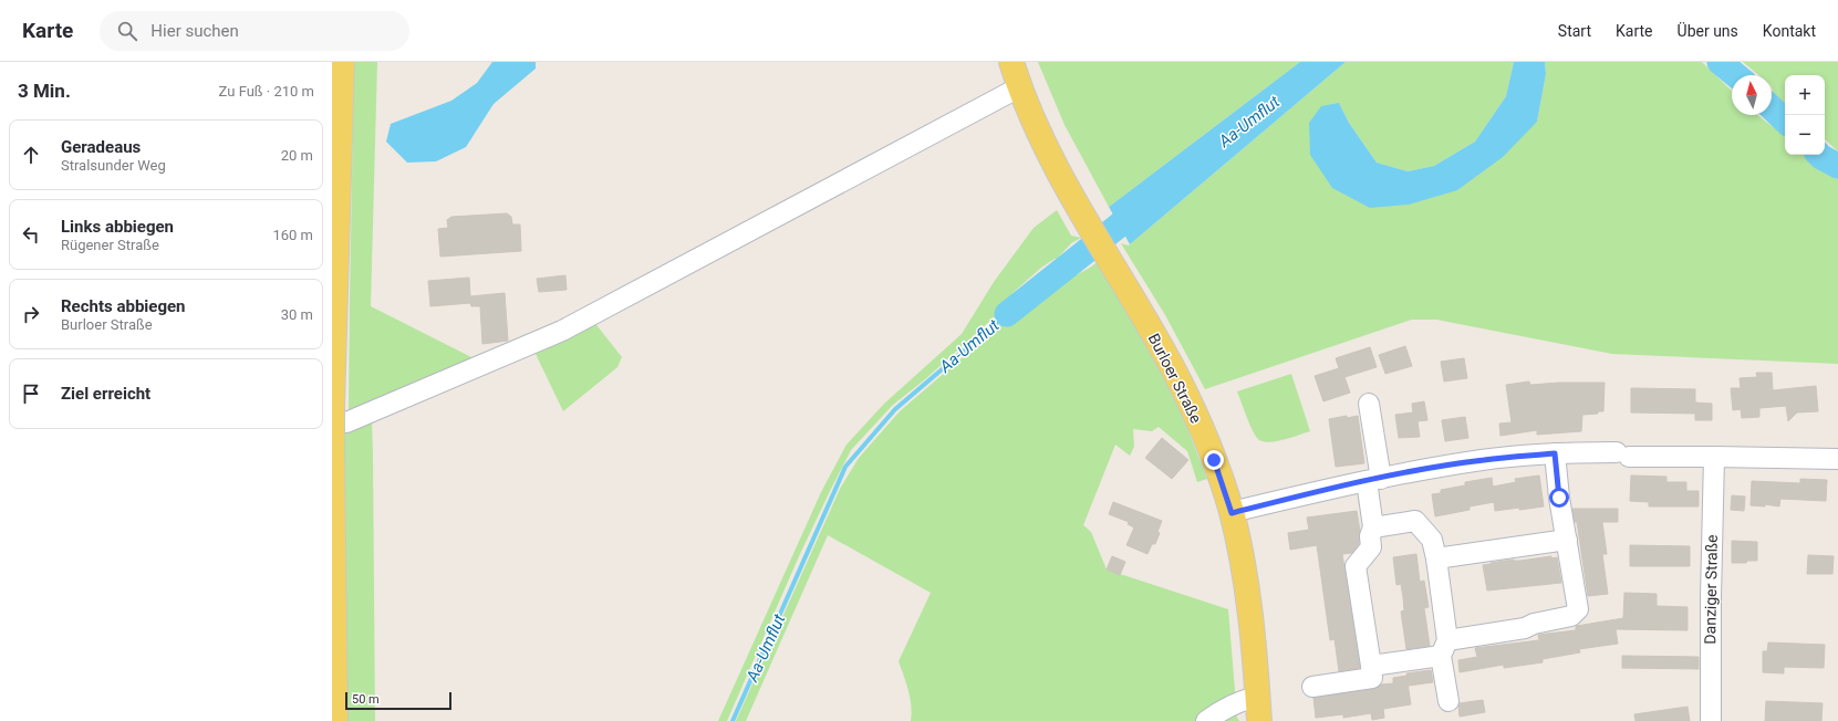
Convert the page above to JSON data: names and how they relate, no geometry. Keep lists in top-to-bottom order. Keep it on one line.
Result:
{"streets":{"main road":["Burloer Straße"],"street":["Danziger Straße"]},"water":["Aa-Umflut"],"scale_bar":"50 m","north":"top","page":{"header":"Karte","search":"Hier suchen","nav":["Start","Karte","Über uns","Kontakt"],"heading":["3 Min.","Zu Fuß · 210 m"],"map_buttons":["+","−"],"list":[["Geradeaus","Stralsunder Weg","20 m"],["Links abbiegen","Rügener Straße","160 m"],["Rechts abbiegen","Burloer Straße","30 m"],"Ziel erreicht"],"scale":"50 m"}}
